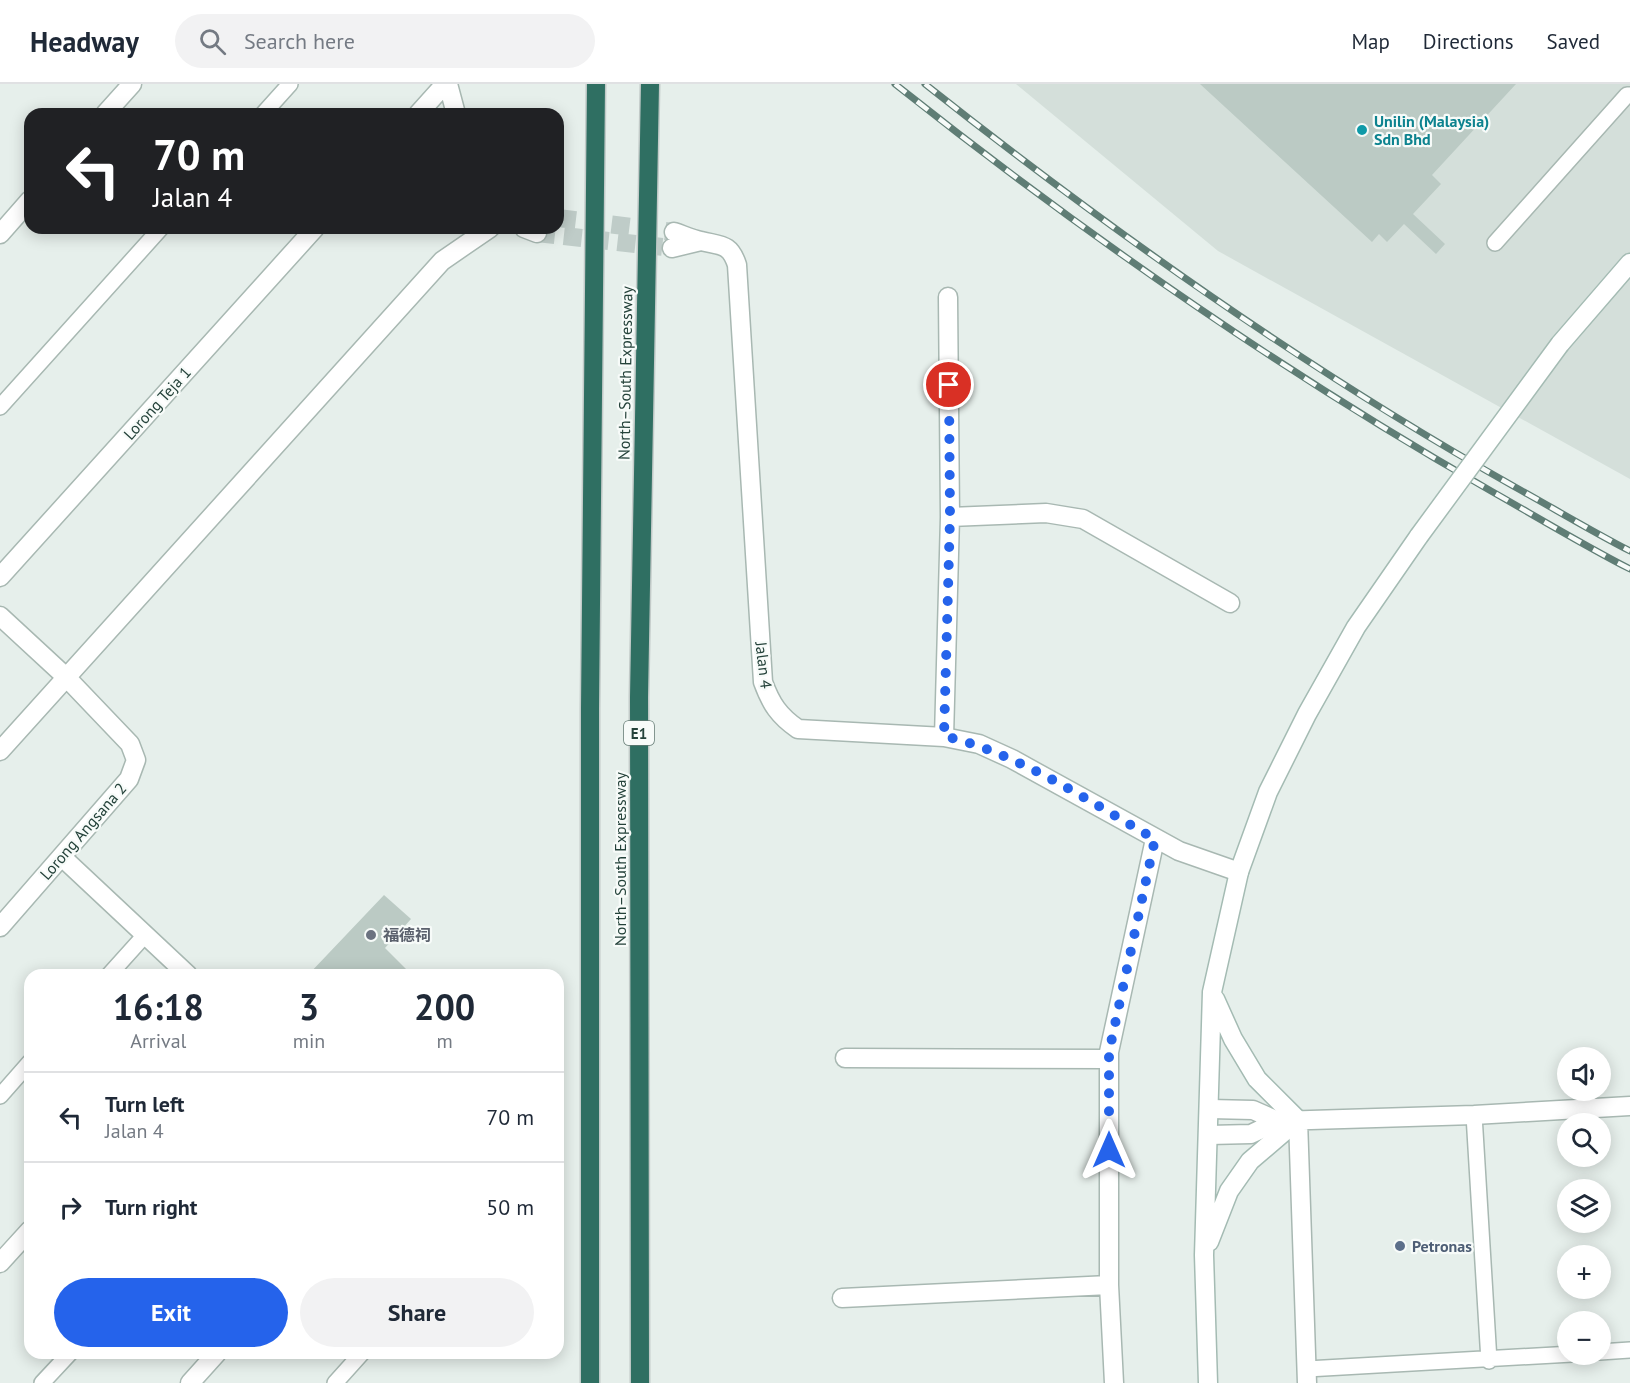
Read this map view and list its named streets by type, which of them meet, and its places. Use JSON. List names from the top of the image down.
{
  "streets": {
    "highway": ["North–South Expressway", "E1"],
    "street": ["Lorong Teja 1", "Jalan 4", "Lorong Angsana 2"]
  },
  "places": ["Unilin (Malaysia) Sdn Bhd", "福德祠", "Petronas"],
  "page": {
    "header": "Headway",
    "search": "Search here",
    "nav": ["Map", "Directions", "Saved"],
    "turn": ["70 m", "Jalan 4"],
    "eta": [
      "16:18",
      "Arrival",
      "3",
      "min",
      "200",
      "m"
    ],
    "map_buttons": ["+", "−"],
    "list": [
      {
        "name": "Turn left",
        "note": "Jalan 4",
        "value": "70 m"
      },
      {
        "name": "Turn right",
        "value": "50 m"
      }
    ],
    "buttons": ["Exit", "Share"]
  }
}
